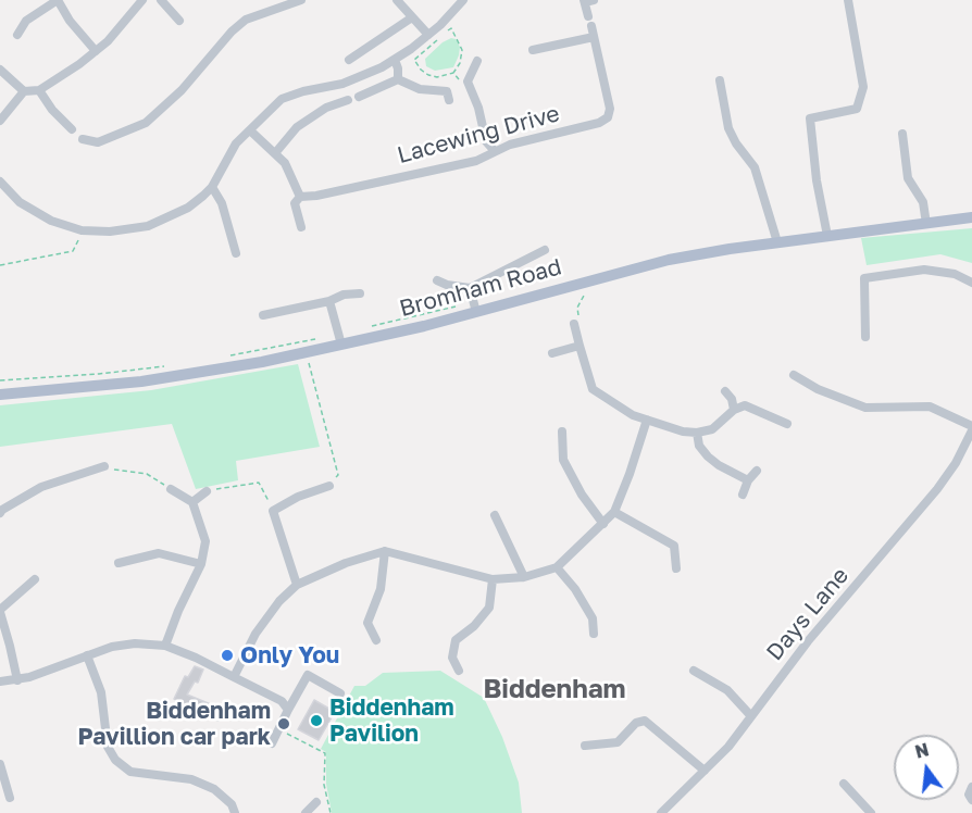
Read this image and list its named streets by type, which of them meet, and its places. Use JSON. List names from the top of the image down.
{
  "streets": {
    "main road": ["Bromham Road"],
    "street": ["Lacewing Drive", "Days Lane"]
  },
  "districts": ["Biddenham"],
  "places": ["Only You", "Biddenham Pavilion", "Biddenham Pavillion car park"],
  "north": "top"
}
